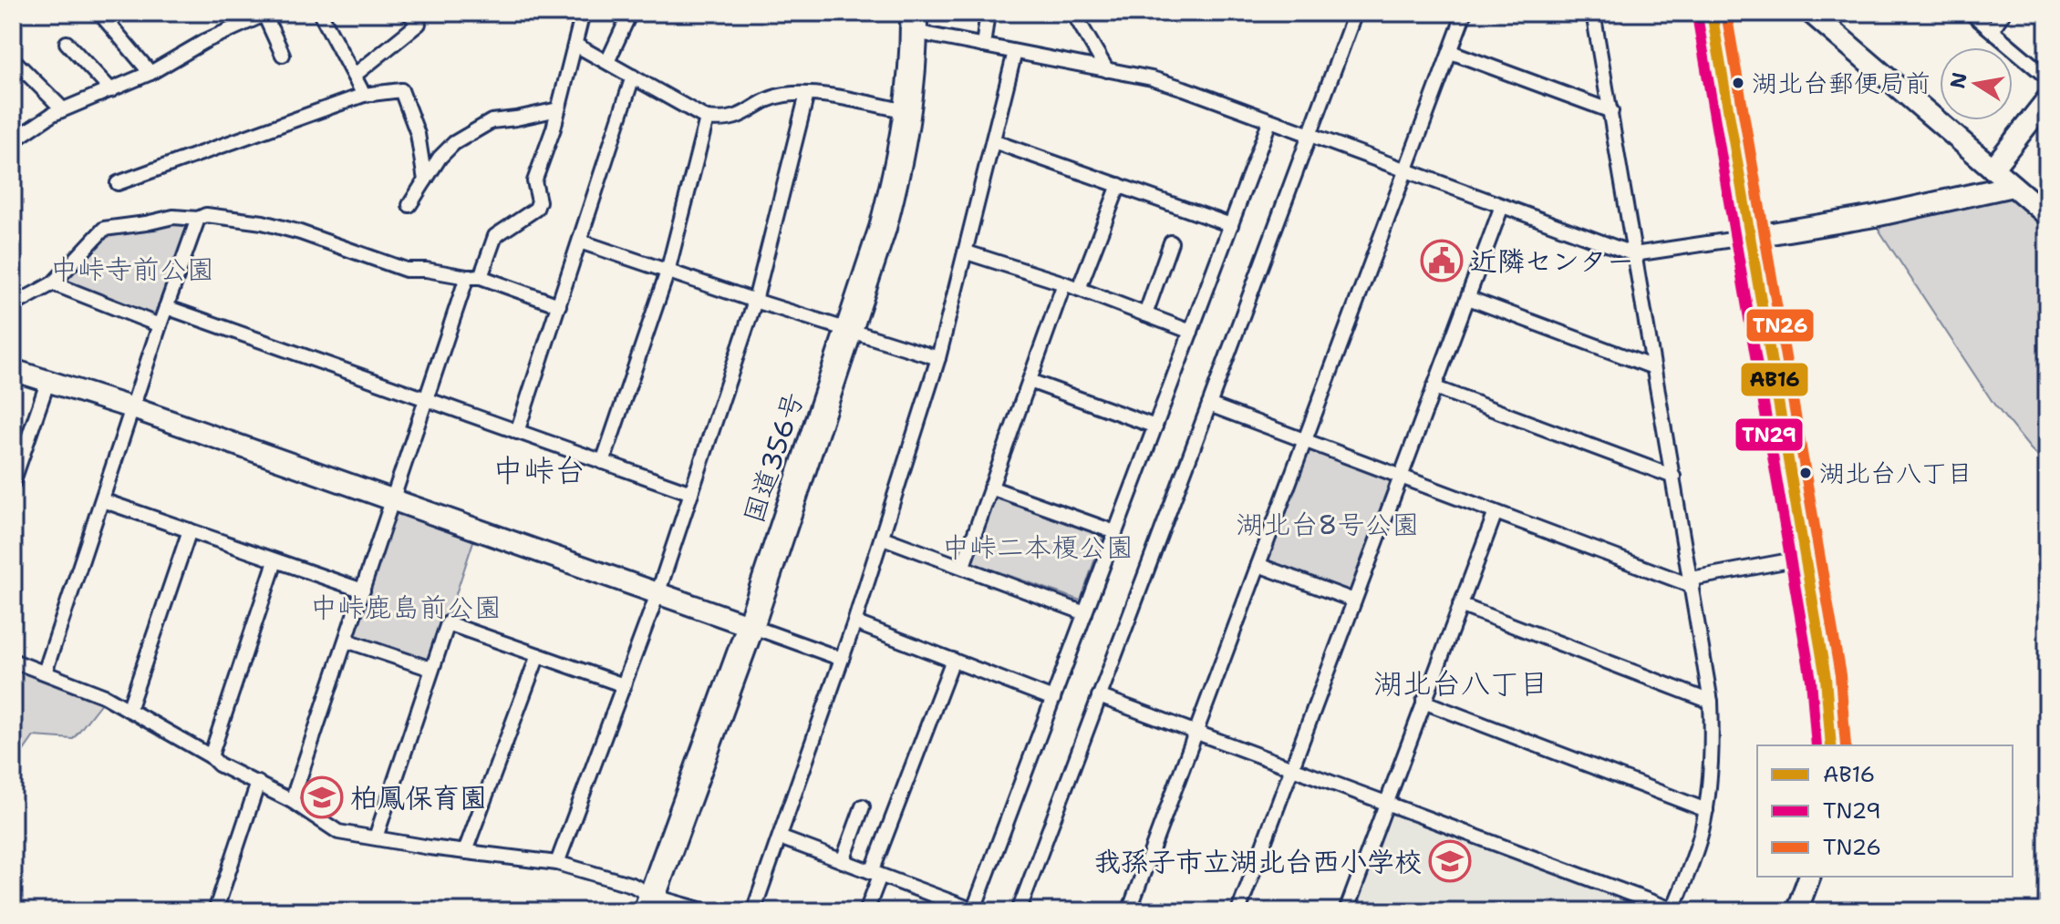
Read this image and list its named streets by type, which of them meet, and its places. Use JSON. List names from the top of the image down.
{
  "streets": {
    "highway": ["国道356号"]
  },
  "districts": ["中峠台", "湖北台八丁目"],
  "parks": [
    "中峠寺前公園",
    "湖北台8号公園",
    "中峠二本榎公園",
    "中峠鹿島前公園"
  ],
  "places": {
    "other": ["湖北台郵便局前", "湖北台八丁目"],
    "public building": ["近隣センター"],
    "school or university": ["柏鳳保育園", "我孫子市立湖北台西小学校"]
  },
  "lines": ["transit line AB16", "transit line TN26", "transit line TN29"],
  "legend": ["AB16", "TN29", "TN26"],
  "north": "left"
}
